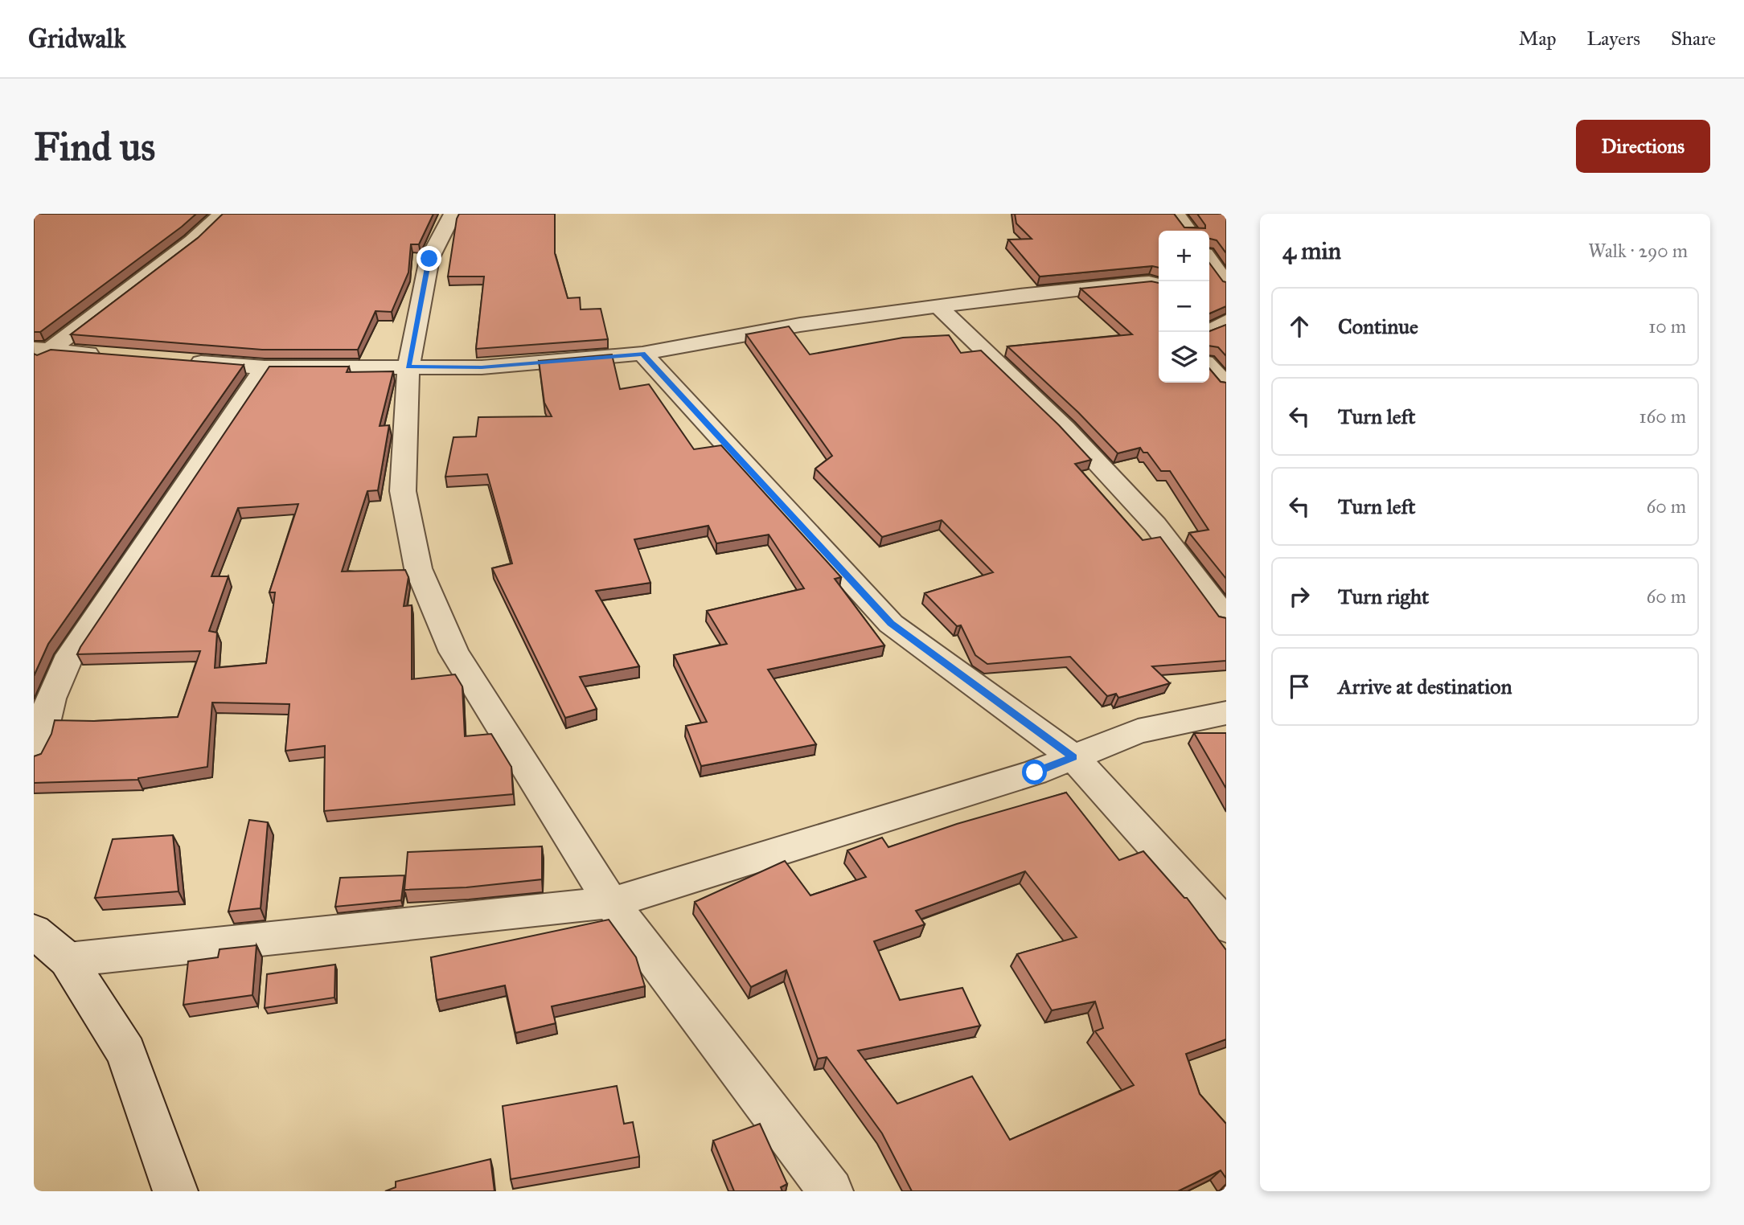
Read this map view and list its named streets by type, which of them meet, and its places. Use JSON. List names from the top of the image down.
{
  "page": {
    "header": "Gridwalk",
    "nav": ["Map", "Layers", "Share"],
    "buttons": "Directions",
    "title": "Find us",
    "heading": ["4 min", "Walk · 290 m"],
    "map_buttons": ["+", "−"],
    "list": [
      ["Continue", "10 m"],
      ["Turn left", "160 m"],
      ["Turn left", "60 m"],
      ["Turn right", "60 m"],
      "Arrive at destination"
    ]
  }
}
